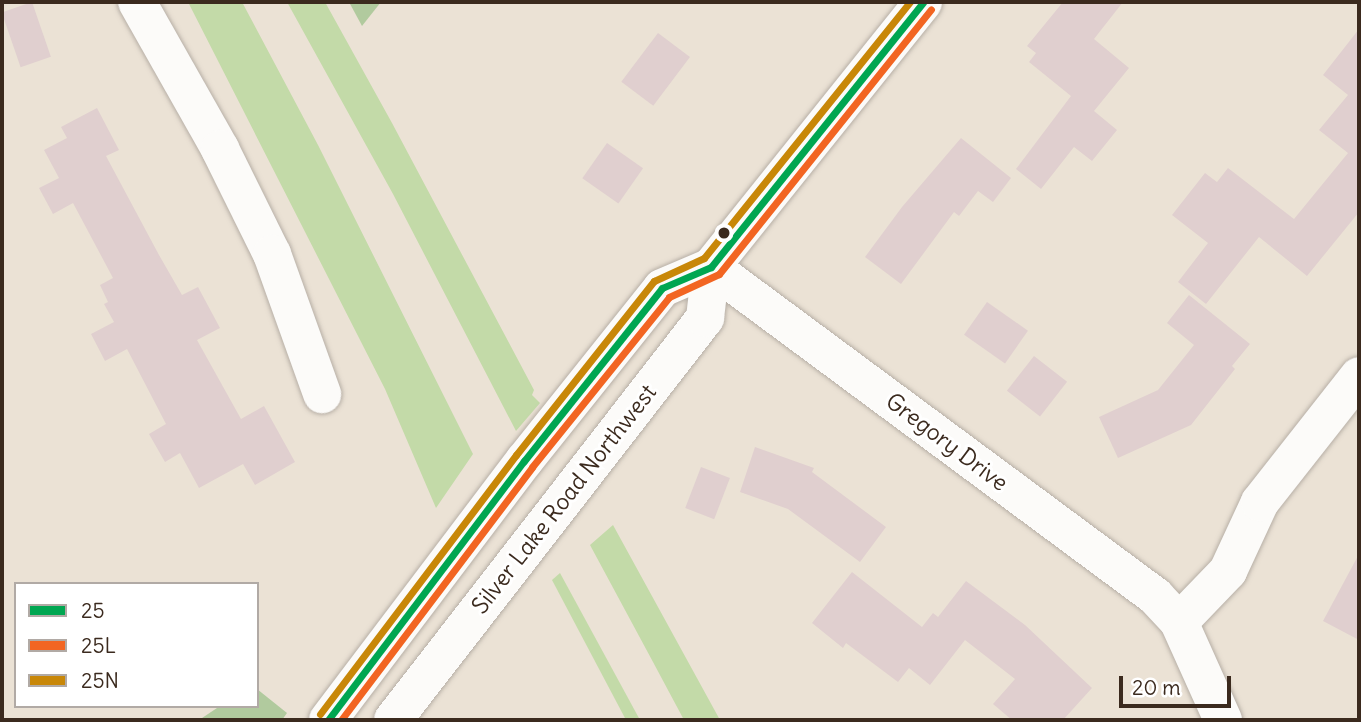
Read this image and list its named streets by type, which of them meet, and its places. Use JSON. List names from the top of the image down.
{
  "streets": {
    "main road": ["Gregory Drive", "Silver Lake Road Northwest"]
  },
  "crossings": [
    ["Gregory Drive", "Silver Lake Road Northwest"]
  ],
  "lines": ["transit line 25", "transit line 25N", "transit line 25L"],
  "legend": ["25", "25L", "25N"],
  "scale_bar": "20 m"
}
